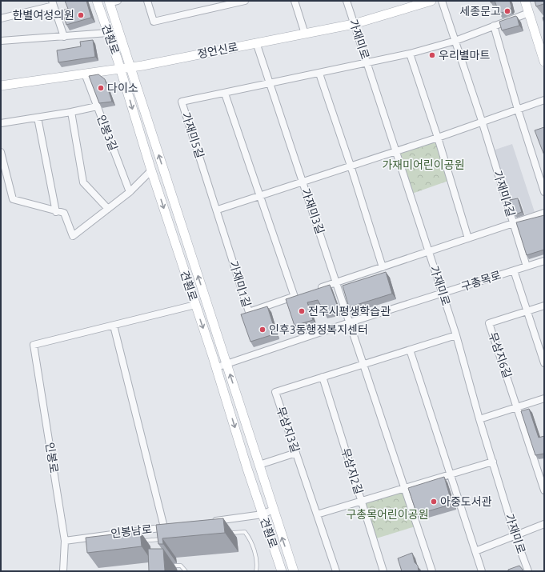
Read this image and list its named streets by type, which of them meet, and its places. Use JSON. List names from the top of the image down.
{
  "streets": {
    "street": [
      "견훤로",
      "가재미로",
      "정언신로",
      "인봉3길",
      "가재미5길",
      "가재미4길",
      "가재미3길",
      "구총목로",
      "가재미1길",
      "무삼지6길",
      "무삼지3길",
      "인봉로",
      "무삼지2길",
      "인봉남로"
    ]
  },
  "crossings": [
    ["견훤로", "정언신로"],
    ["견훤로", "구총목로"],
    ["가재미로", "정언신로"],
    ["가재미로", "가재미5길"],
    ["가재미로", "가재미3길"],
    ["가재미로", "구총목로"],
    ["가재미로", "무삼지3길"],
    ["가재미로", "무삼지2길"],
    ["정언신로", "인봉3길"],
    ["가재미5길", "가재미4길"],
    ["가재미5길", "가재미3길"],
    ["가재미5길", "가재미1길"],
    ["가재미4길", "구총목로"],
    ["가재미3길", "가재미1길"],
    ["무삼지3길", "무삼지2길"],
    ["인봉로", "인봉남로"]
  ],
  "parks": ["가재미어린이공원", "구총목어린이공원"],
  "places": [
    "세종문고",
    "한별여성의원",
    "우리별마트",
    "다이소",
    "전주시평생학습관",
    "인후3동행정복지센터",
    "아중도서관"
  ]
}
